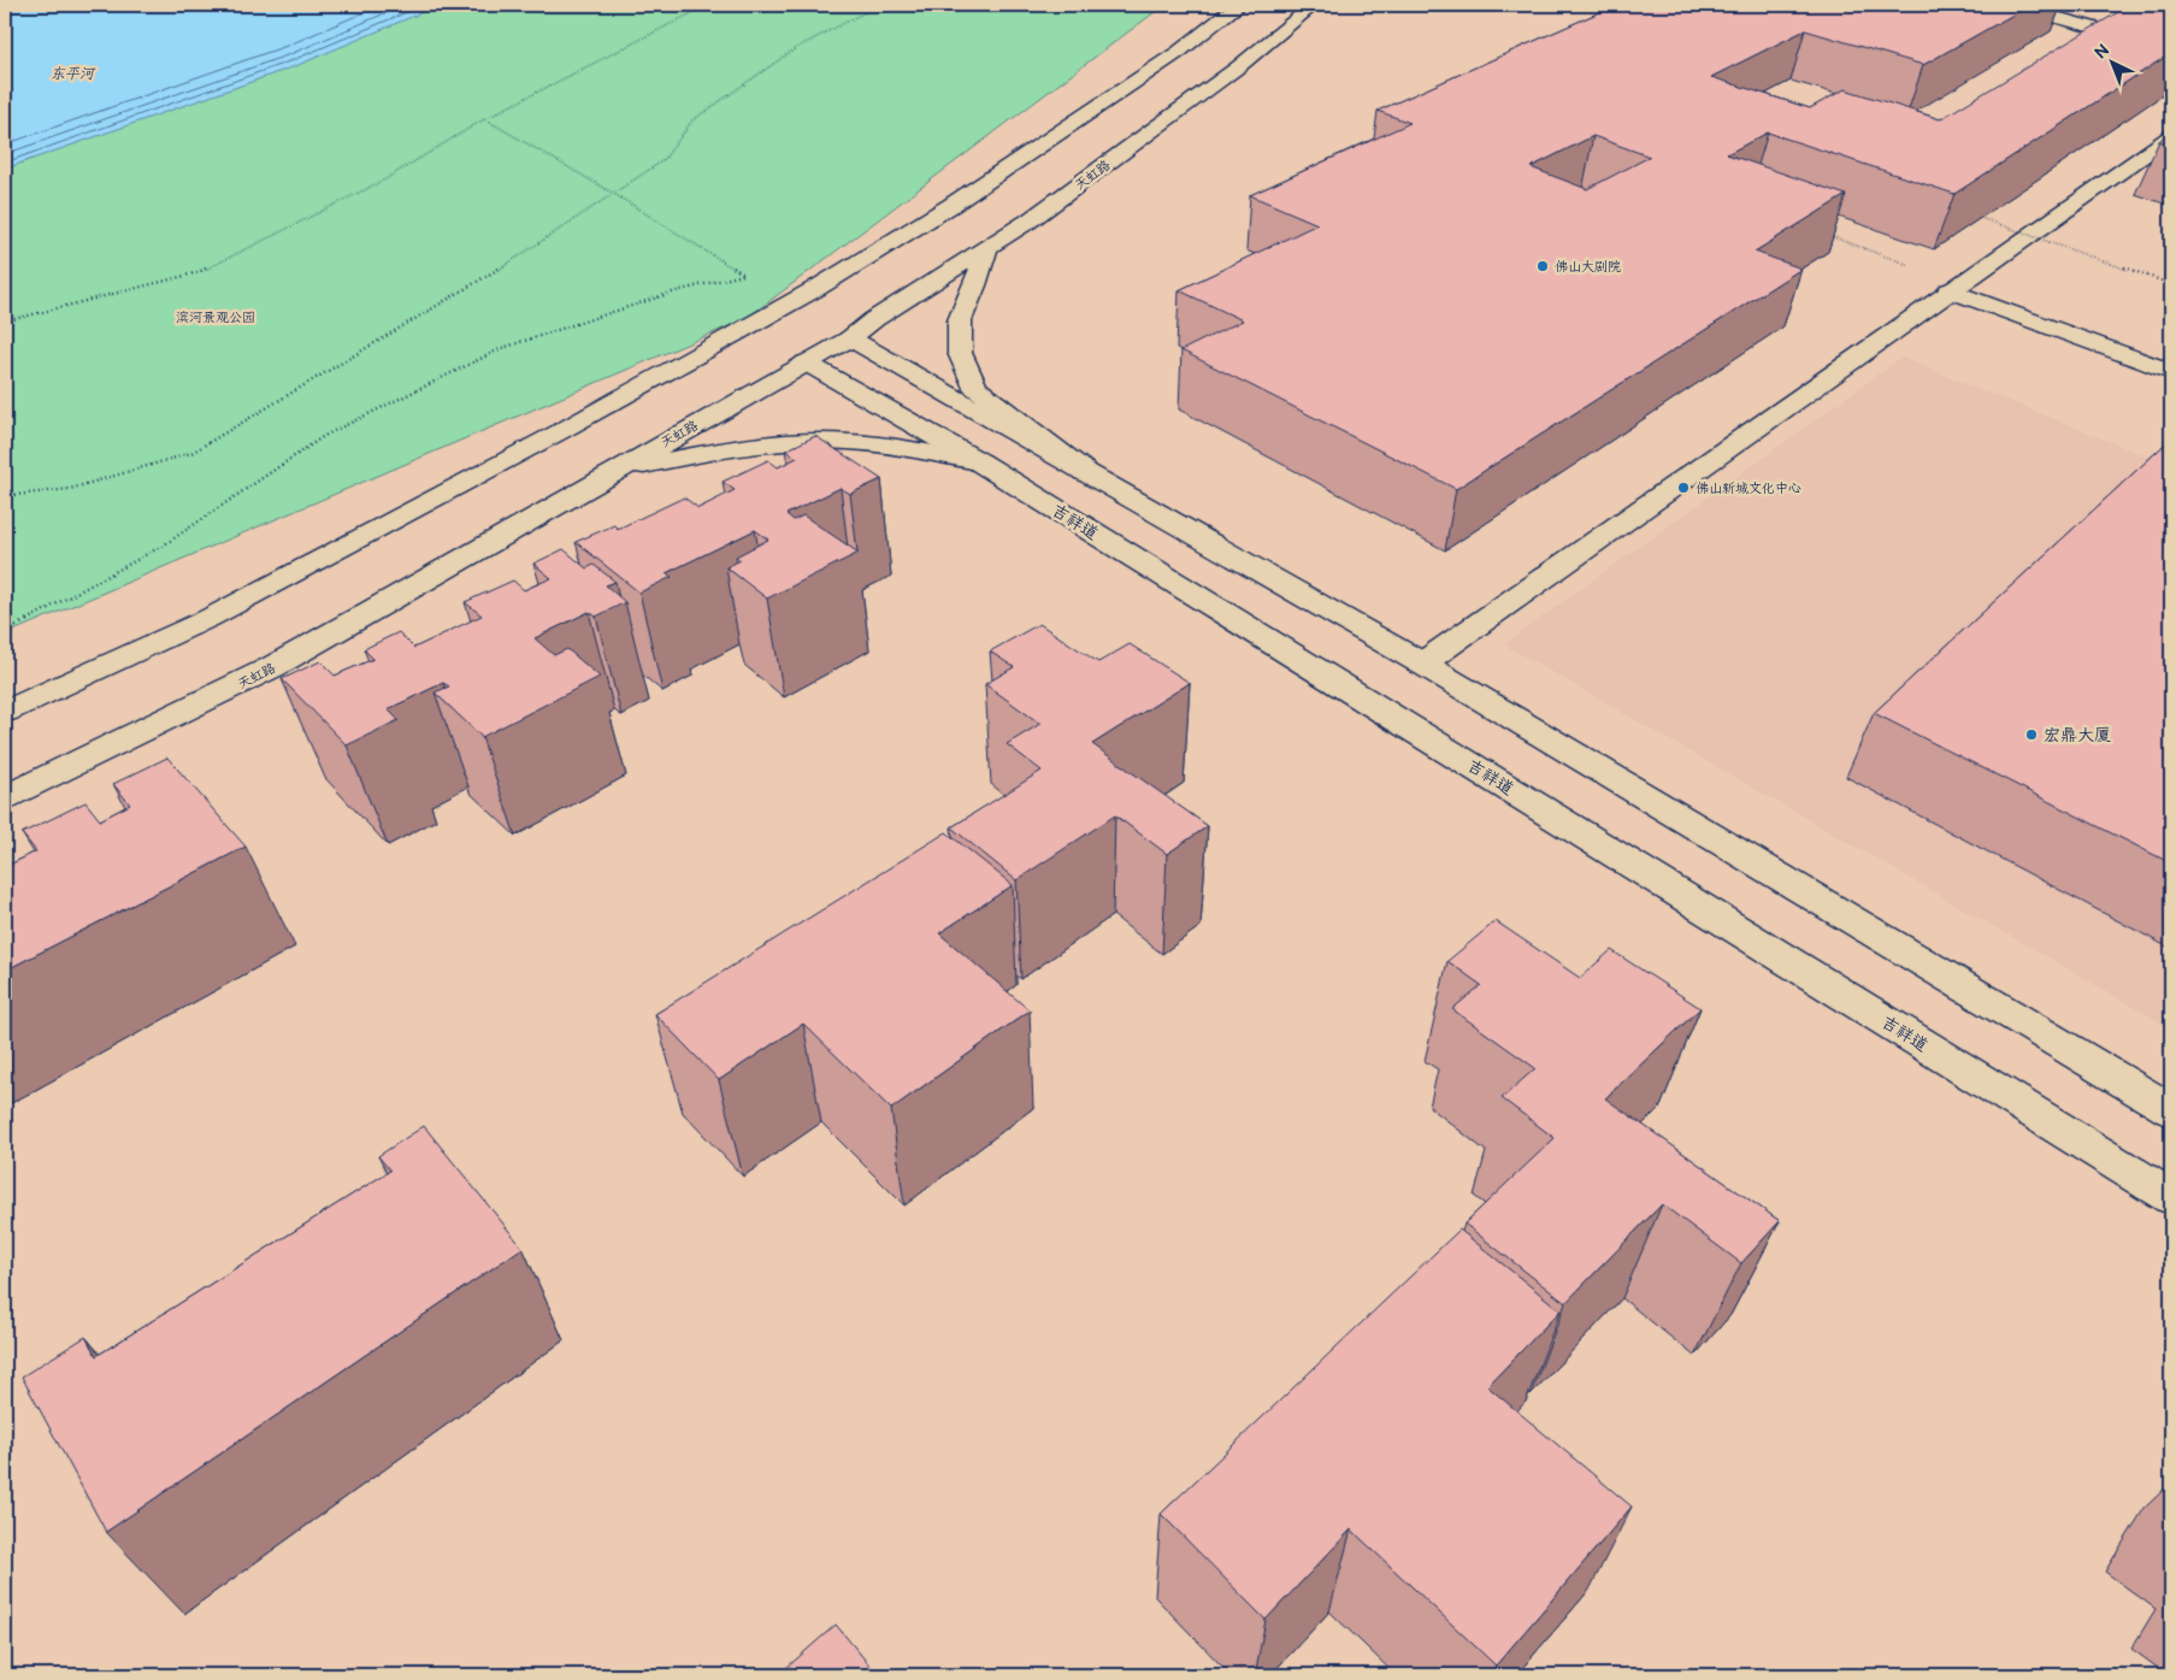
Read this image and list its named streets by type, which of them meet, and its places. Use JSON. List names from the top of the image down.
{
  "streets": {
    "main road": ["天虹路", "吉祥道"]
  },
  "crossings": [
    ["天虹路", "吉祥道"]
  ],
  "water": ["东平河"],
  "parks": ["滨河景观公园"],
  "places": ["佛山大剧院", "佛山新城文化中心", "宏鼎大厦"],
  "north": "top left"
}
